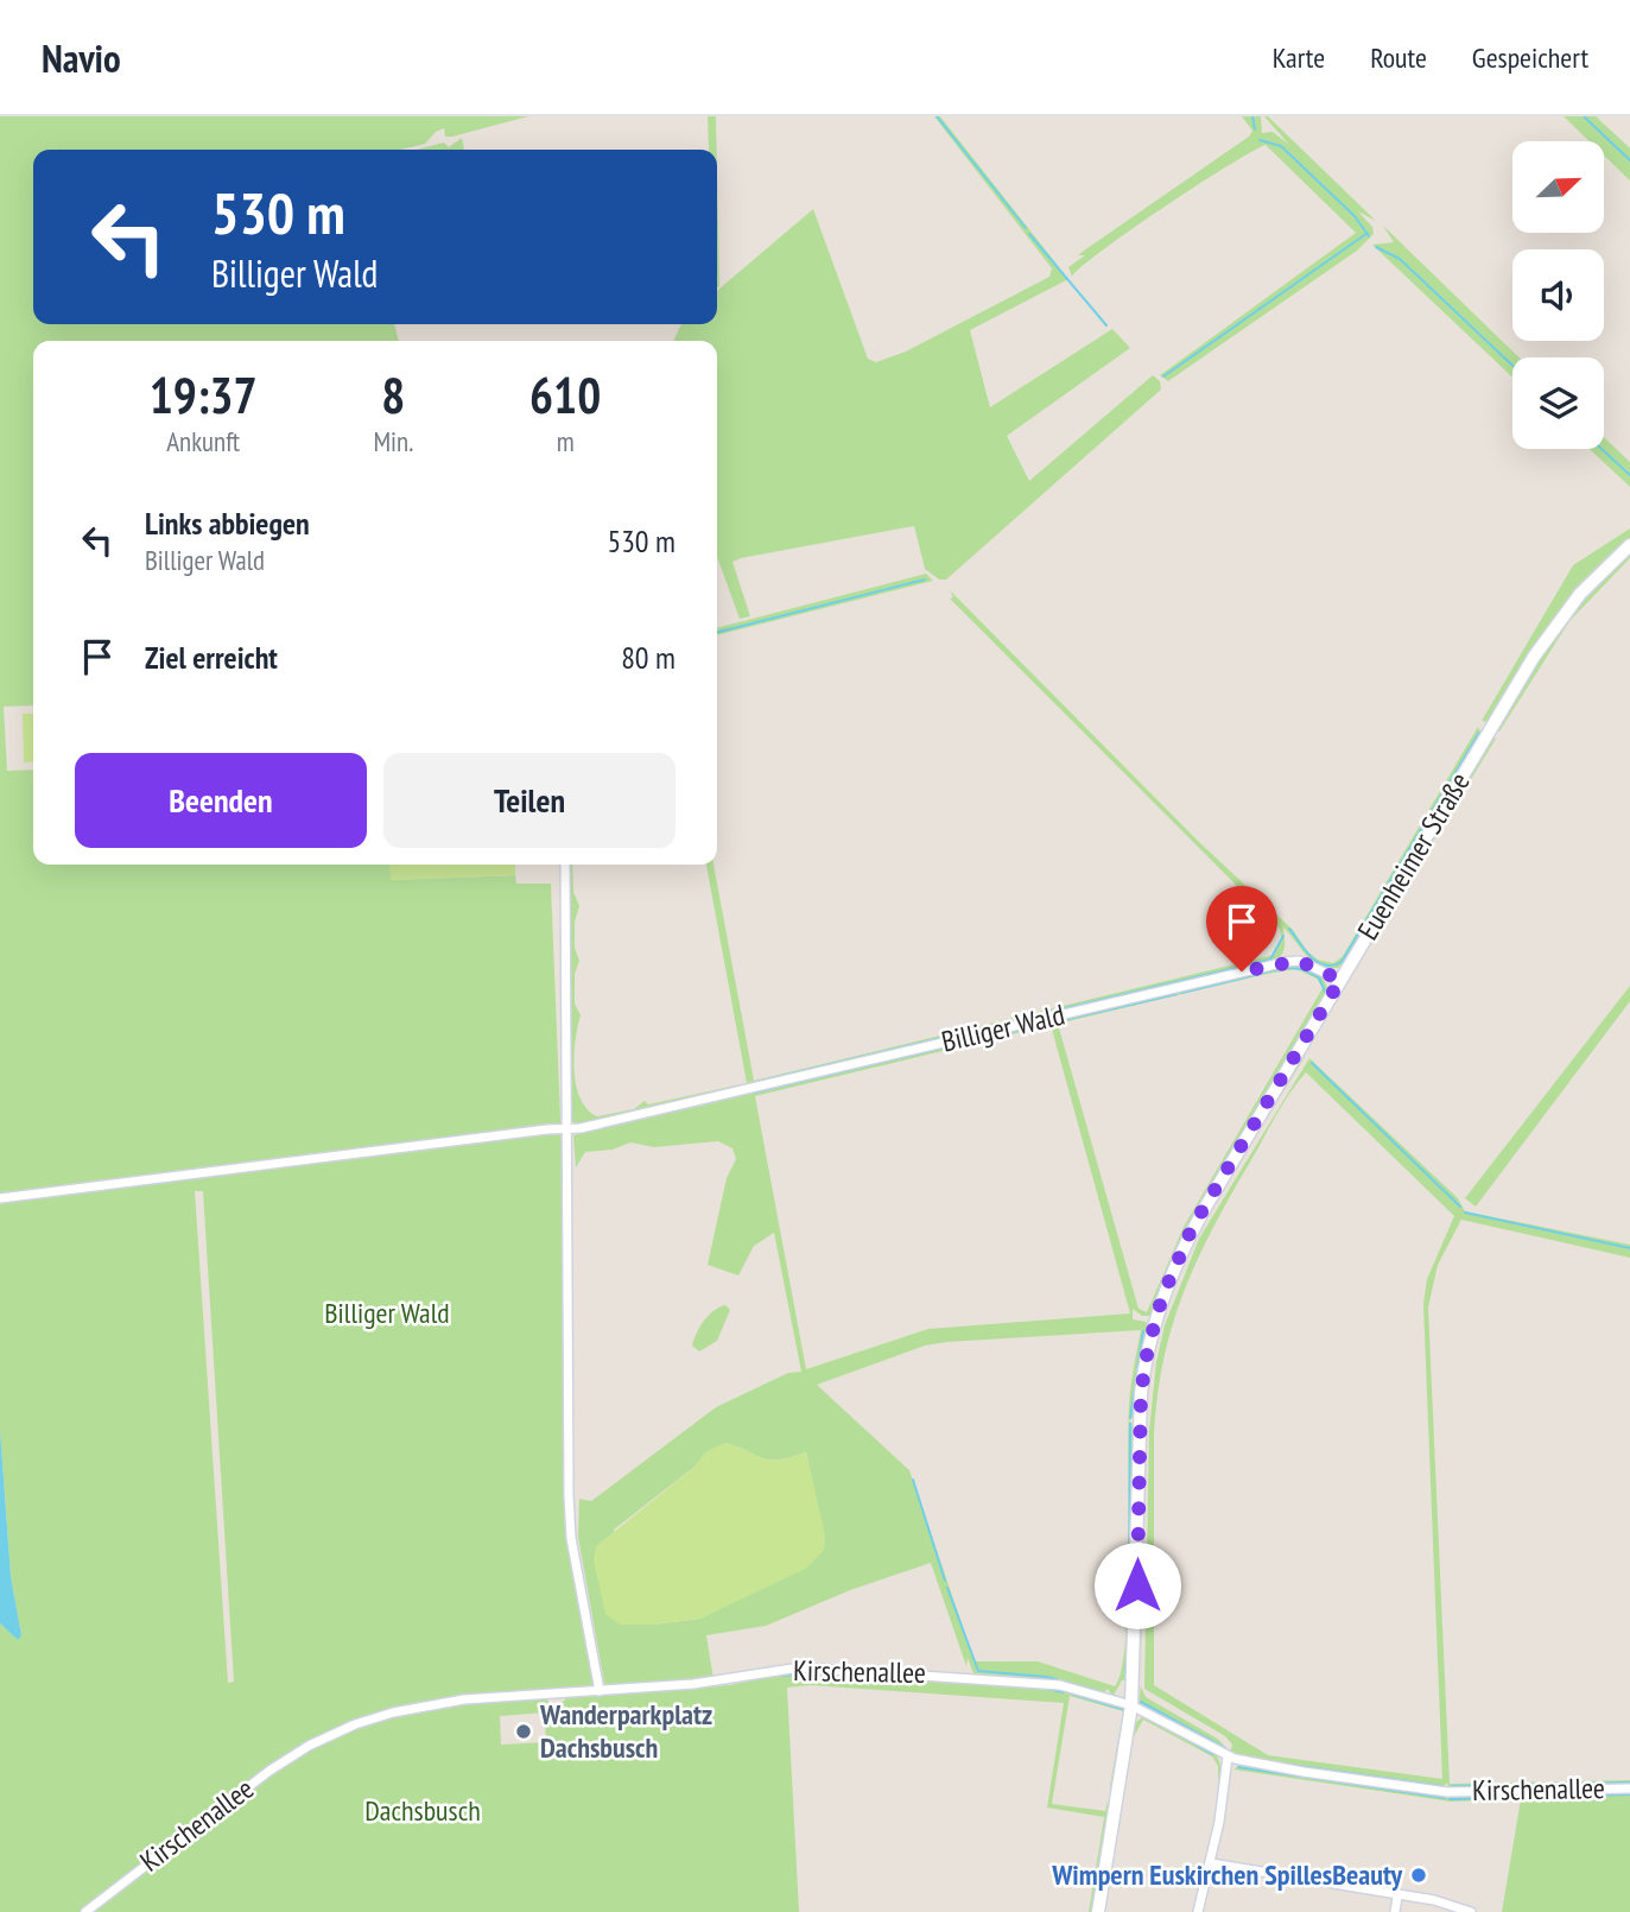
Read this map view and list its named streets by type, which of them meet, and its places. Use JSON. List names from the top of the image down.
{
  "streets": {
    "main road": ["Euenheimer Straße"],
    "street": ["Billiger Wald", "Kirschenallee"]
  },
  "crossings": [
    ["Euenheimer Straße", "Billiger Wald"],
    ["Euenheimer Straße", "Kirschenallee"]
  ],
  "parks": ["Billiger Wald", "Dachsbusch"],
  "places": ["Wanderparkplatz Dachsbusch", "Wimpern Euskirchen SpillesBeauty"],
  "north": "top right",
  "page": {
    "header": "Navio",
    "nav": ["Karte", "Route", "Gespeichert"],
    "turn": ["530 m", "Billiger Wald"],
    "eta": [
      "19:37",
      "Ankunft",
      "8",
      "Min.",
      "610",
      "m"
    ],
    "list": [
      {
        "name": "Links abbiegen",
        "note": "Billiger Wald",
        "value": "530 m"
      },
      {
        "name": "Ziel erreicht",
        "value": "80 m"
      }
    ],
    "buttons": ["Beenden", "Teilen"]
  }
}
